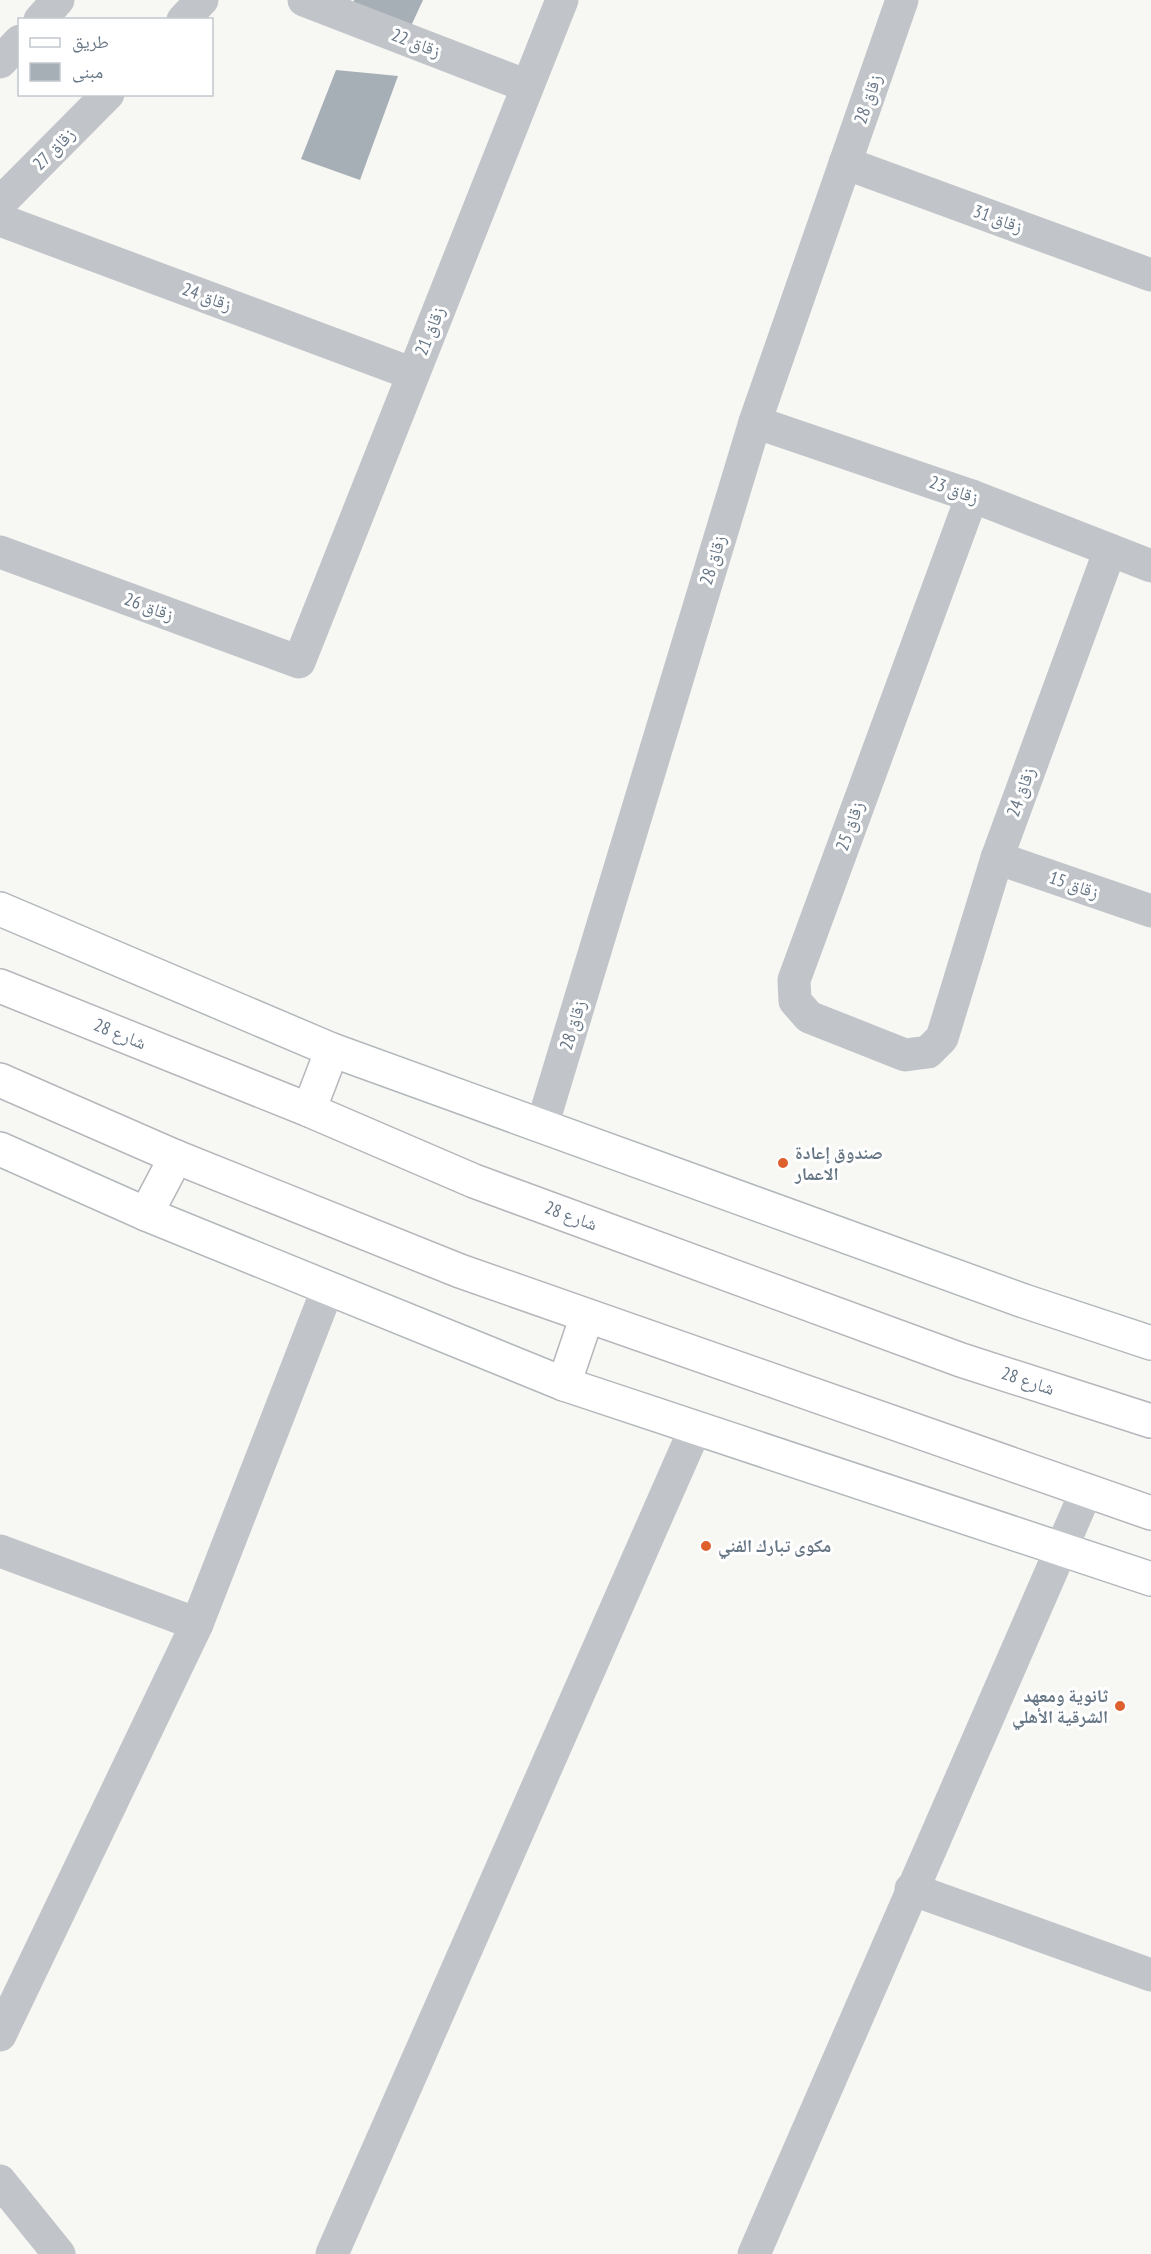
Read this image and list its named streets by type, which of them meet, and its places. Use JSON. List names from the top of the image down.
{
  "streets": {
    "main road": ["شارع 28"],
    "street": [
      "زقاق 22",
      "زقاق 28",
      "زقاق 27",
      "زقاق 31",
      "زقاق 24",
      "زقاق 21",
      "زقاق 23",
      "زقاق 26",
      "زقاق 25",
      "زقاق 15"
    ]
  },
  "crossings": [
    ["زقاق 22", "زقاق 21"],
    ["زقاق 28", "زقاق 31"],
    ["زقاق 28", "زقاق 23"],
    ["زقاق 24", "زقاق 21"],
    ["زقاق 24", "زقاق 23"],
    ["زقاق 24", "زقاق 25"],
    ["زقاق 24", "زقاق 15"],
    ["زقاق 21", "زقاق 26"],
    ["زقاق 23", "زقاق 25"]
  ],
  "places": ["صندوق إعادة الاعمار", "مكوى تبارك الفني", "ثانوية ومعهد الشرقية الأهلي"],
  "legend": ["طريق", "مبنى"]
}
